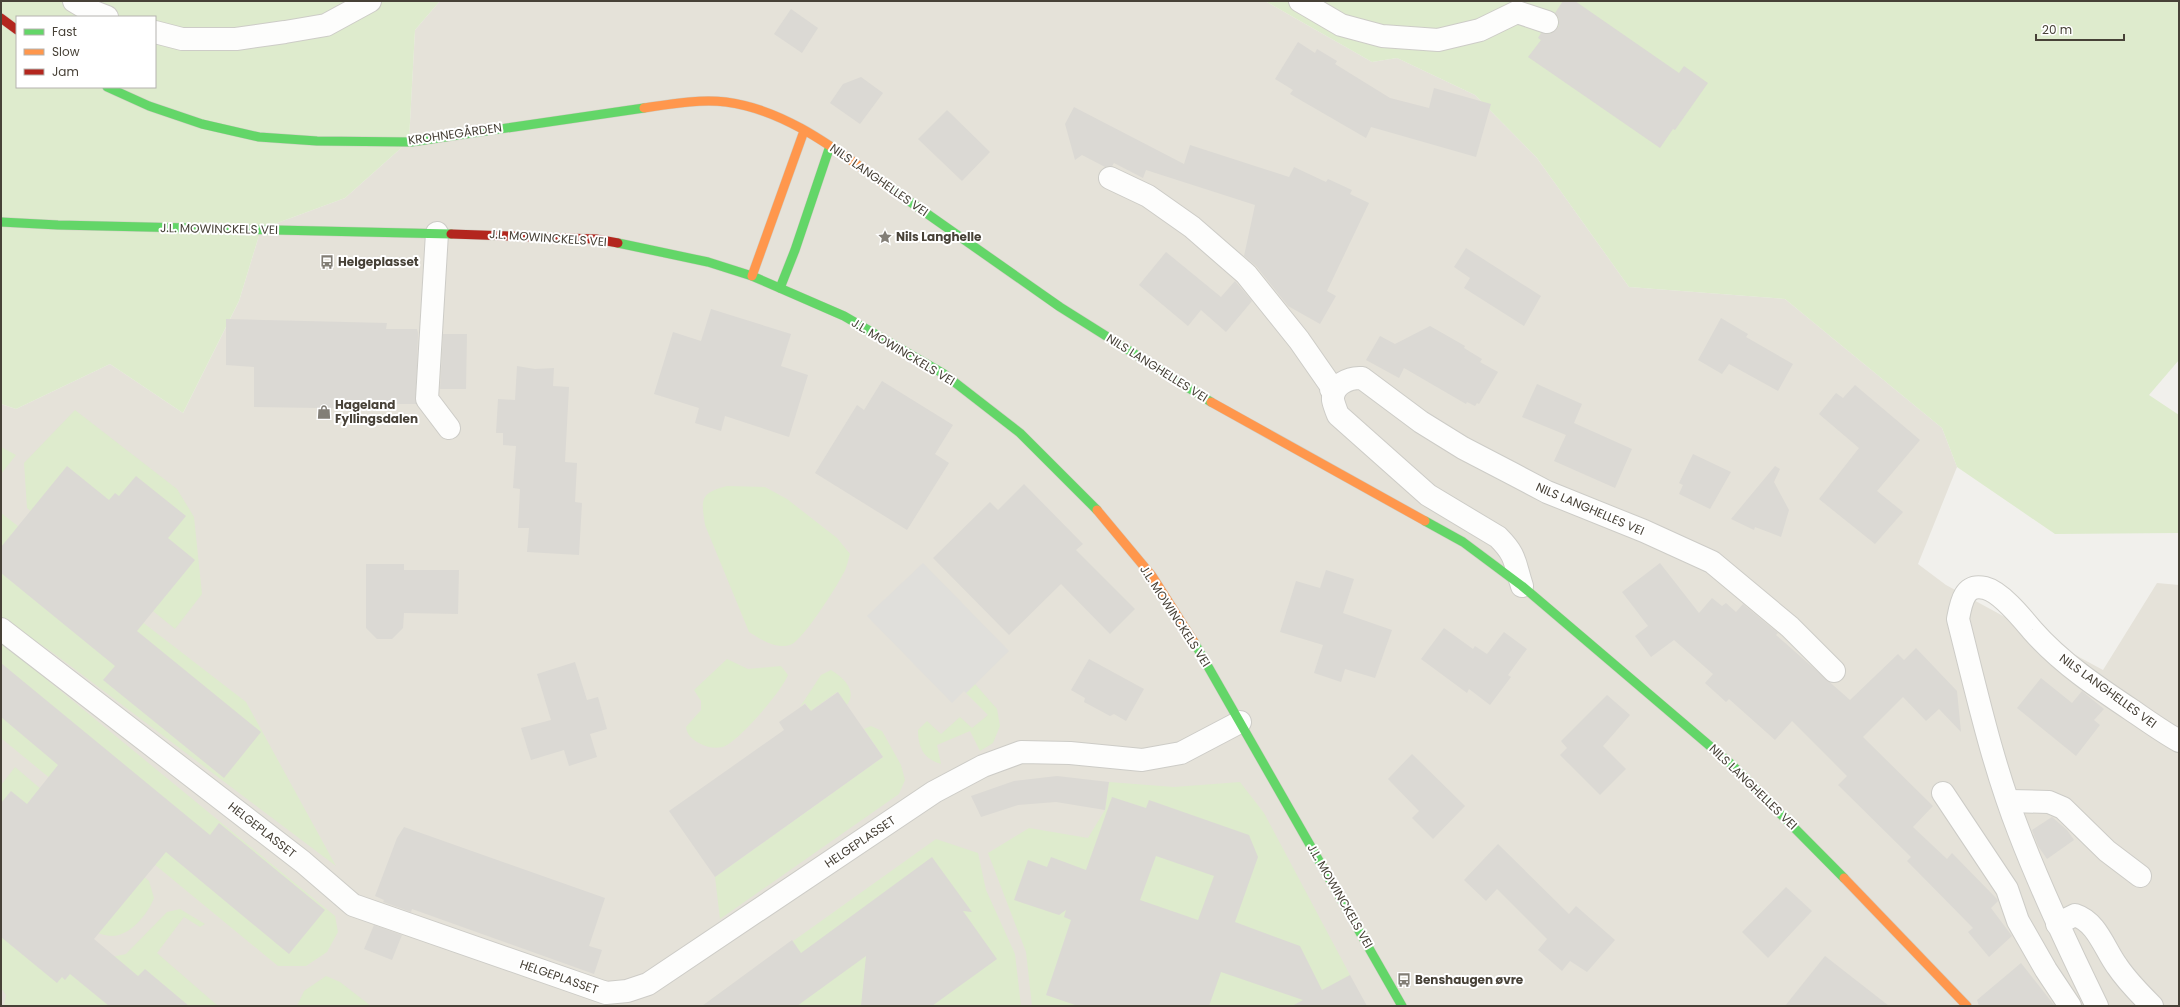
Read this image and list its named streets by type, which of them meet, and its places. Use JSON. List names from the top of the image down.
{
  "streets": {
    "main road": ["KROHNEGÅRDEN", "NILS LANGHELLES VEI", "J.L. MOWINCKELS VEI"],
    "street": ["HELGEPLASSET"]
  },
  "crossings": [
    ["KROHNEGÅRDEN", "NILS LANGHELLES VEI"],
    ["J.L. MOWINCKELS VEI", "HELGEPLASSET"]
  ],
  "places": {
    "place": ["Nils Langhelle"],
    "bus stop": ["Helgeplasset", "Benshaugen øvre"],
    "shop": ["Hageland Fyllingsdalen"]
  },
  "legend": ["Fast", "Slow", "Jam"],
  "scale_bar": "20 m"
}
